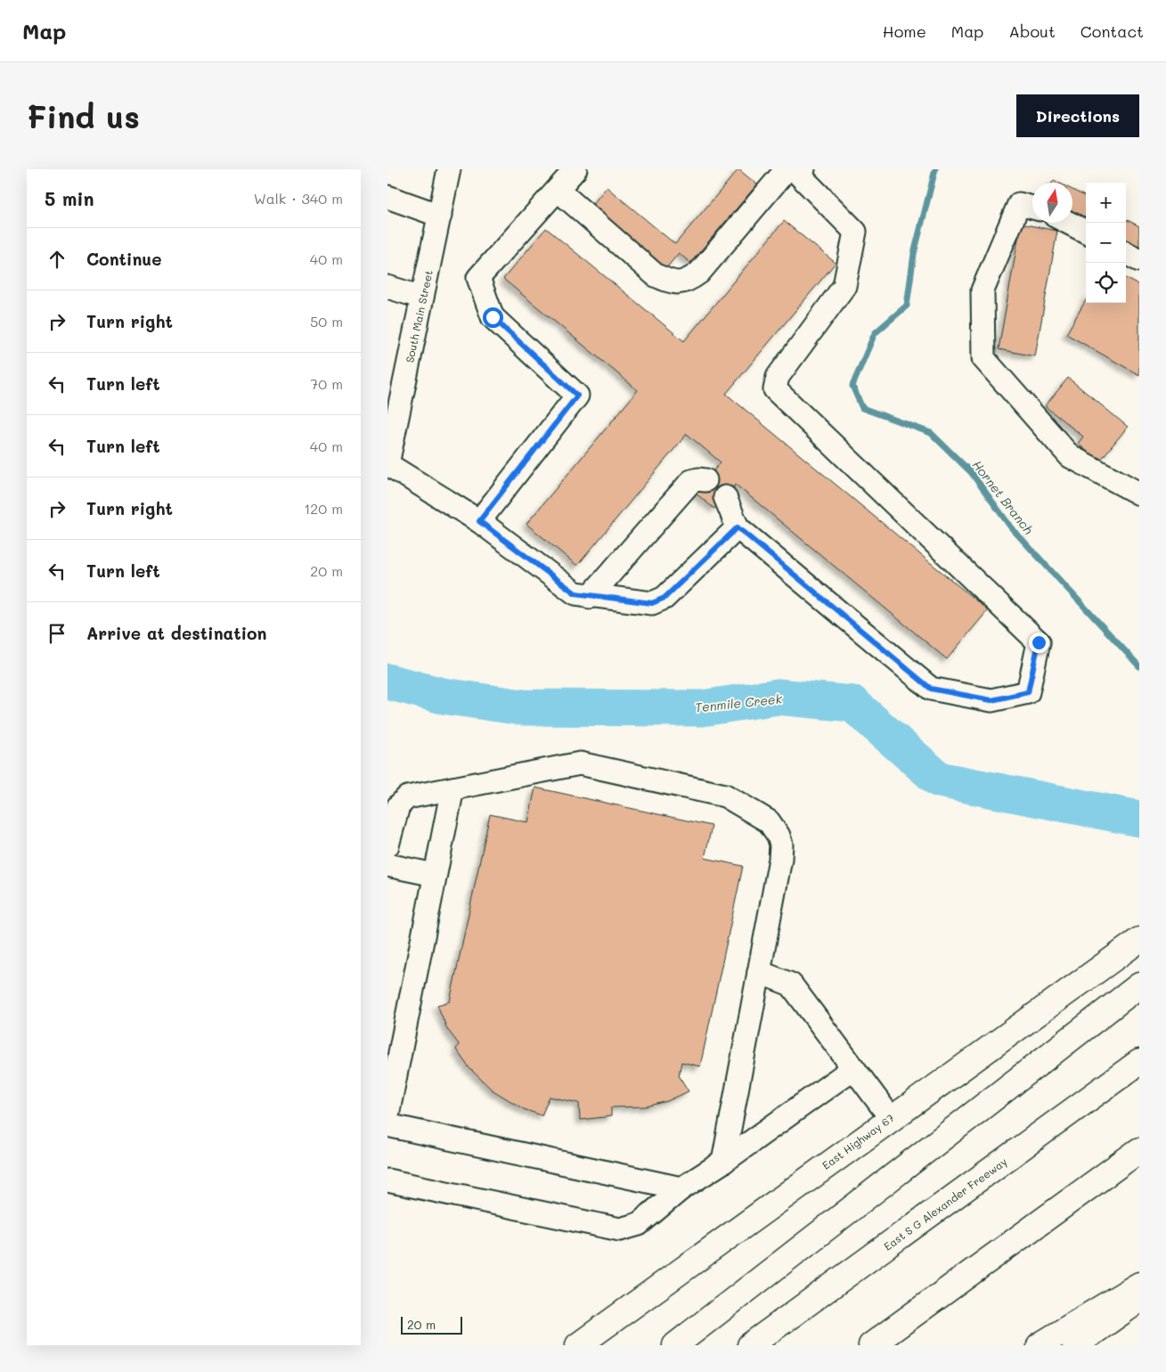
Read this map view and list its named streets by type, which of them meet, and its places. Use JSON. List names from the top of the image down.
{
  "streets": {
    "main road": ["East Highway 67", "East S G Alexander Freeway"],
    "street": ["South Main Street"]
  },
  "water": ["Hornet Branch", "Tenmile Creek"],
  "scale_bar": "20 m",
  "north": "top",
  "page": {
    "header": "Map",
    "nav": [
      "Home",
      "Map",
      "About",
      "Contact"
    ],
    "buttons": "Directions",
    "title": "Find us",
    "heading": ["5 min", "Walk · 340 m"],
    "map_buttons": ["+", "−"],
    "list": [
      ["Continue", "40 m"],
      ["Turn right", "50 m"],
      ["Turn left", "70 m"],
      ["Turn left", "40 m"],
      ["Turn right", "120 m"],
      ["Turn left", "20 m"],
      "Arrive at destination"
    ],
    "scale": "20 m"
  }
}
